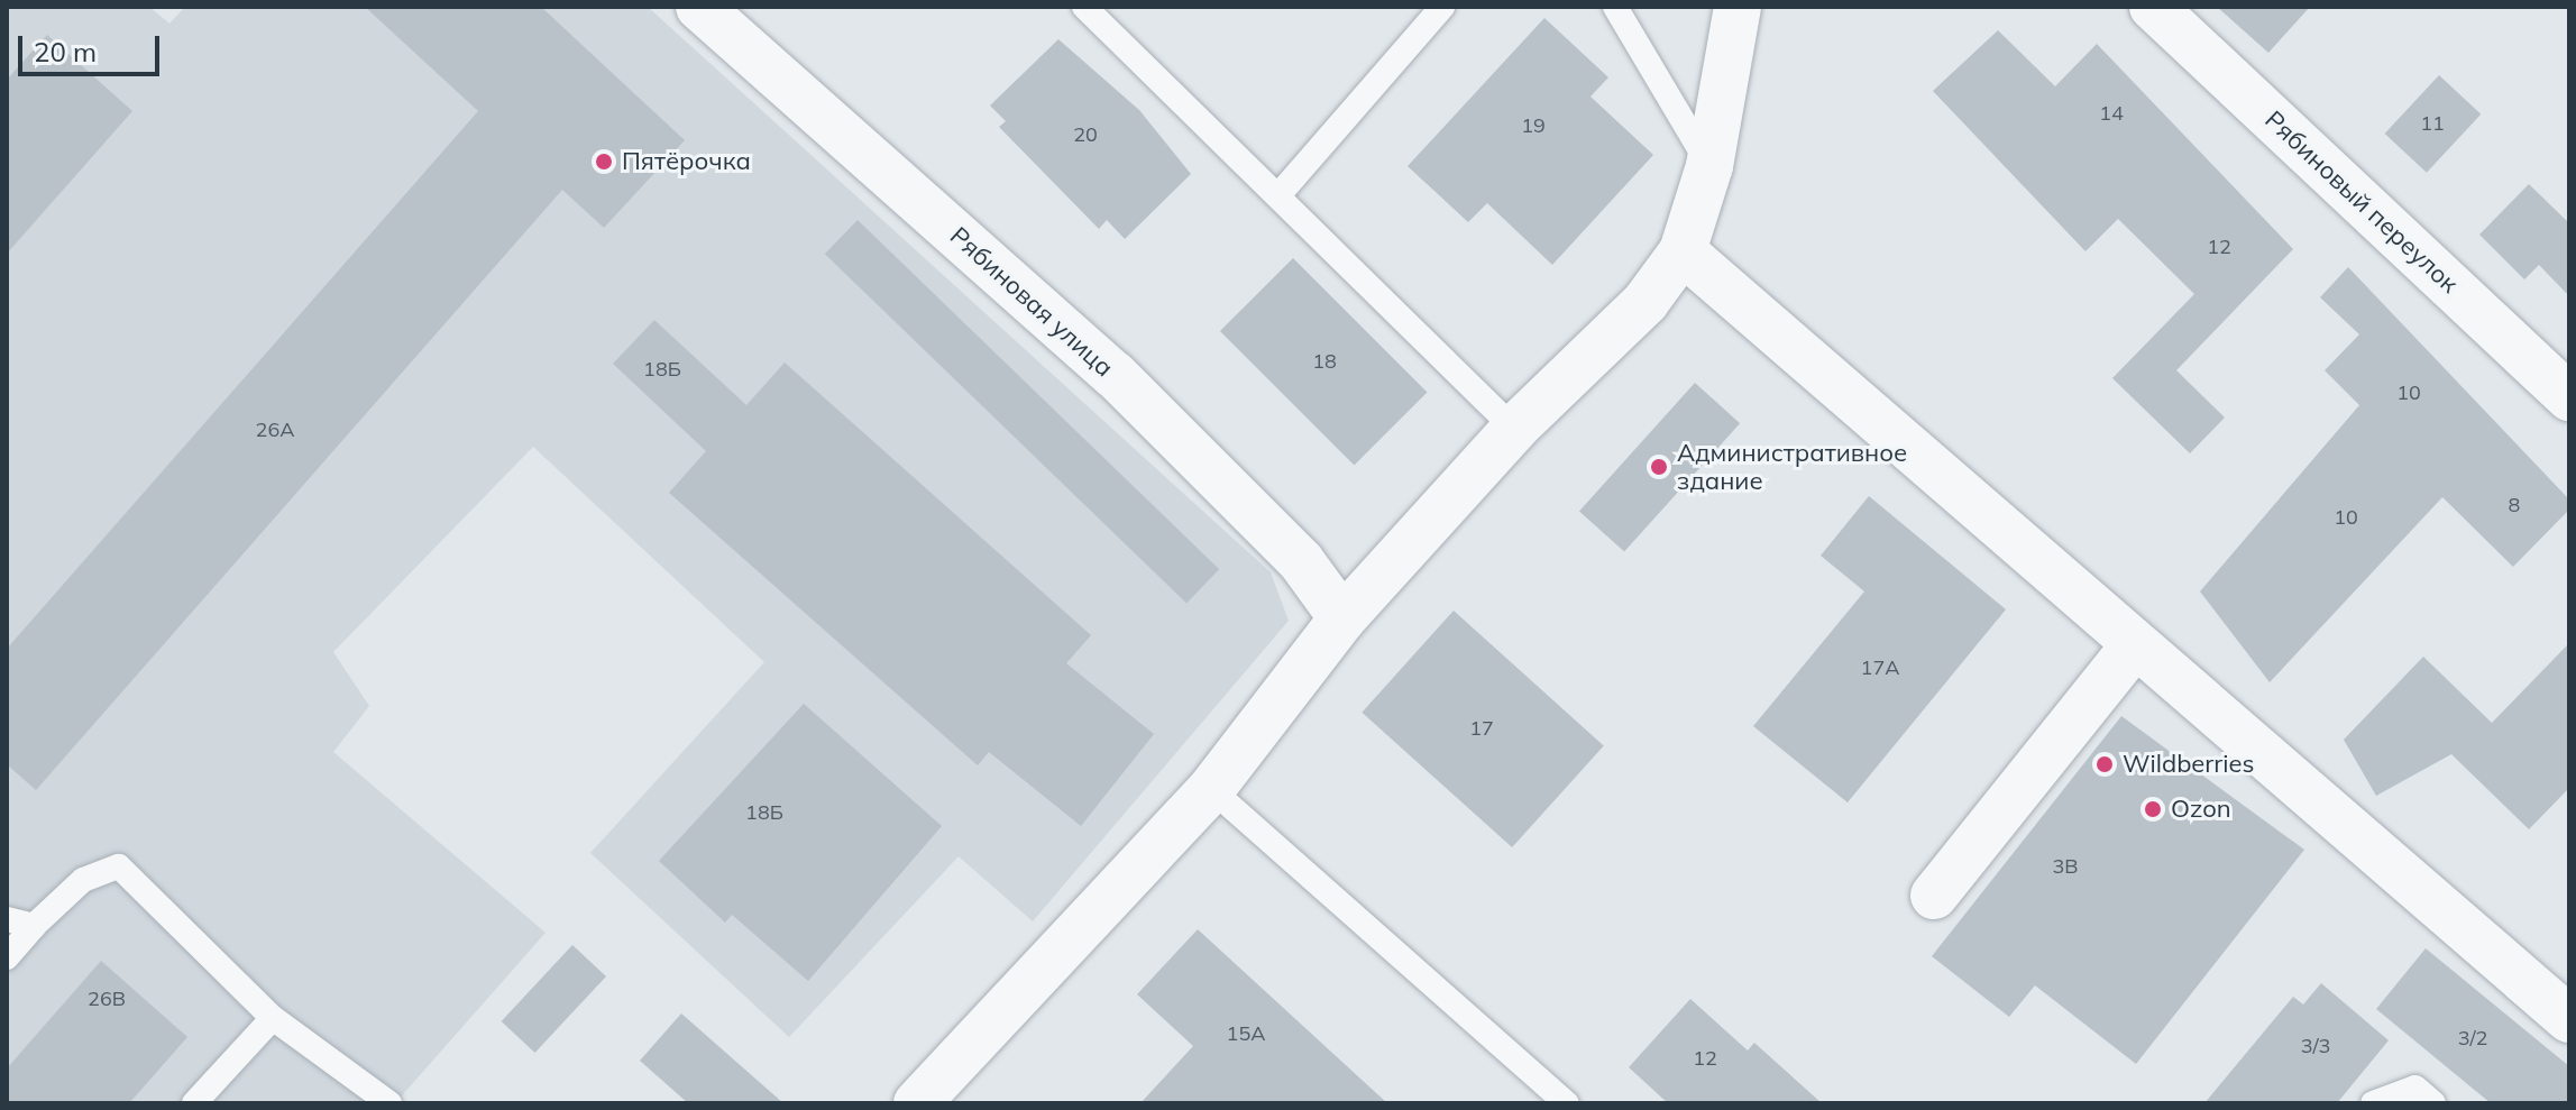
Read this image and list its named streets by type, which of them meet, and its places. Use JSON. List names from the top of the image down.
{
  "streets": {
    "street": ["Рябиновый переулок", "Рябиновая улица"]
  },
  "places": [
    "Пятёрочка",
    "Административное здание",
    "Wildberries",
    "Ozon"
  ],
  "house_numbers": [
    "14",
    "11",
    "19",
    "20",
    "12",
    "18",
    "18Б",
    "10",
    "26А",
    "8",
    "10",
    "17А",
    "17",
    "18Б",
    "3В",
    "26В",
    "15А",
    "3/2",
    "3/3",
    "12"
  ],
  "scale_bar": "20 m"
}
